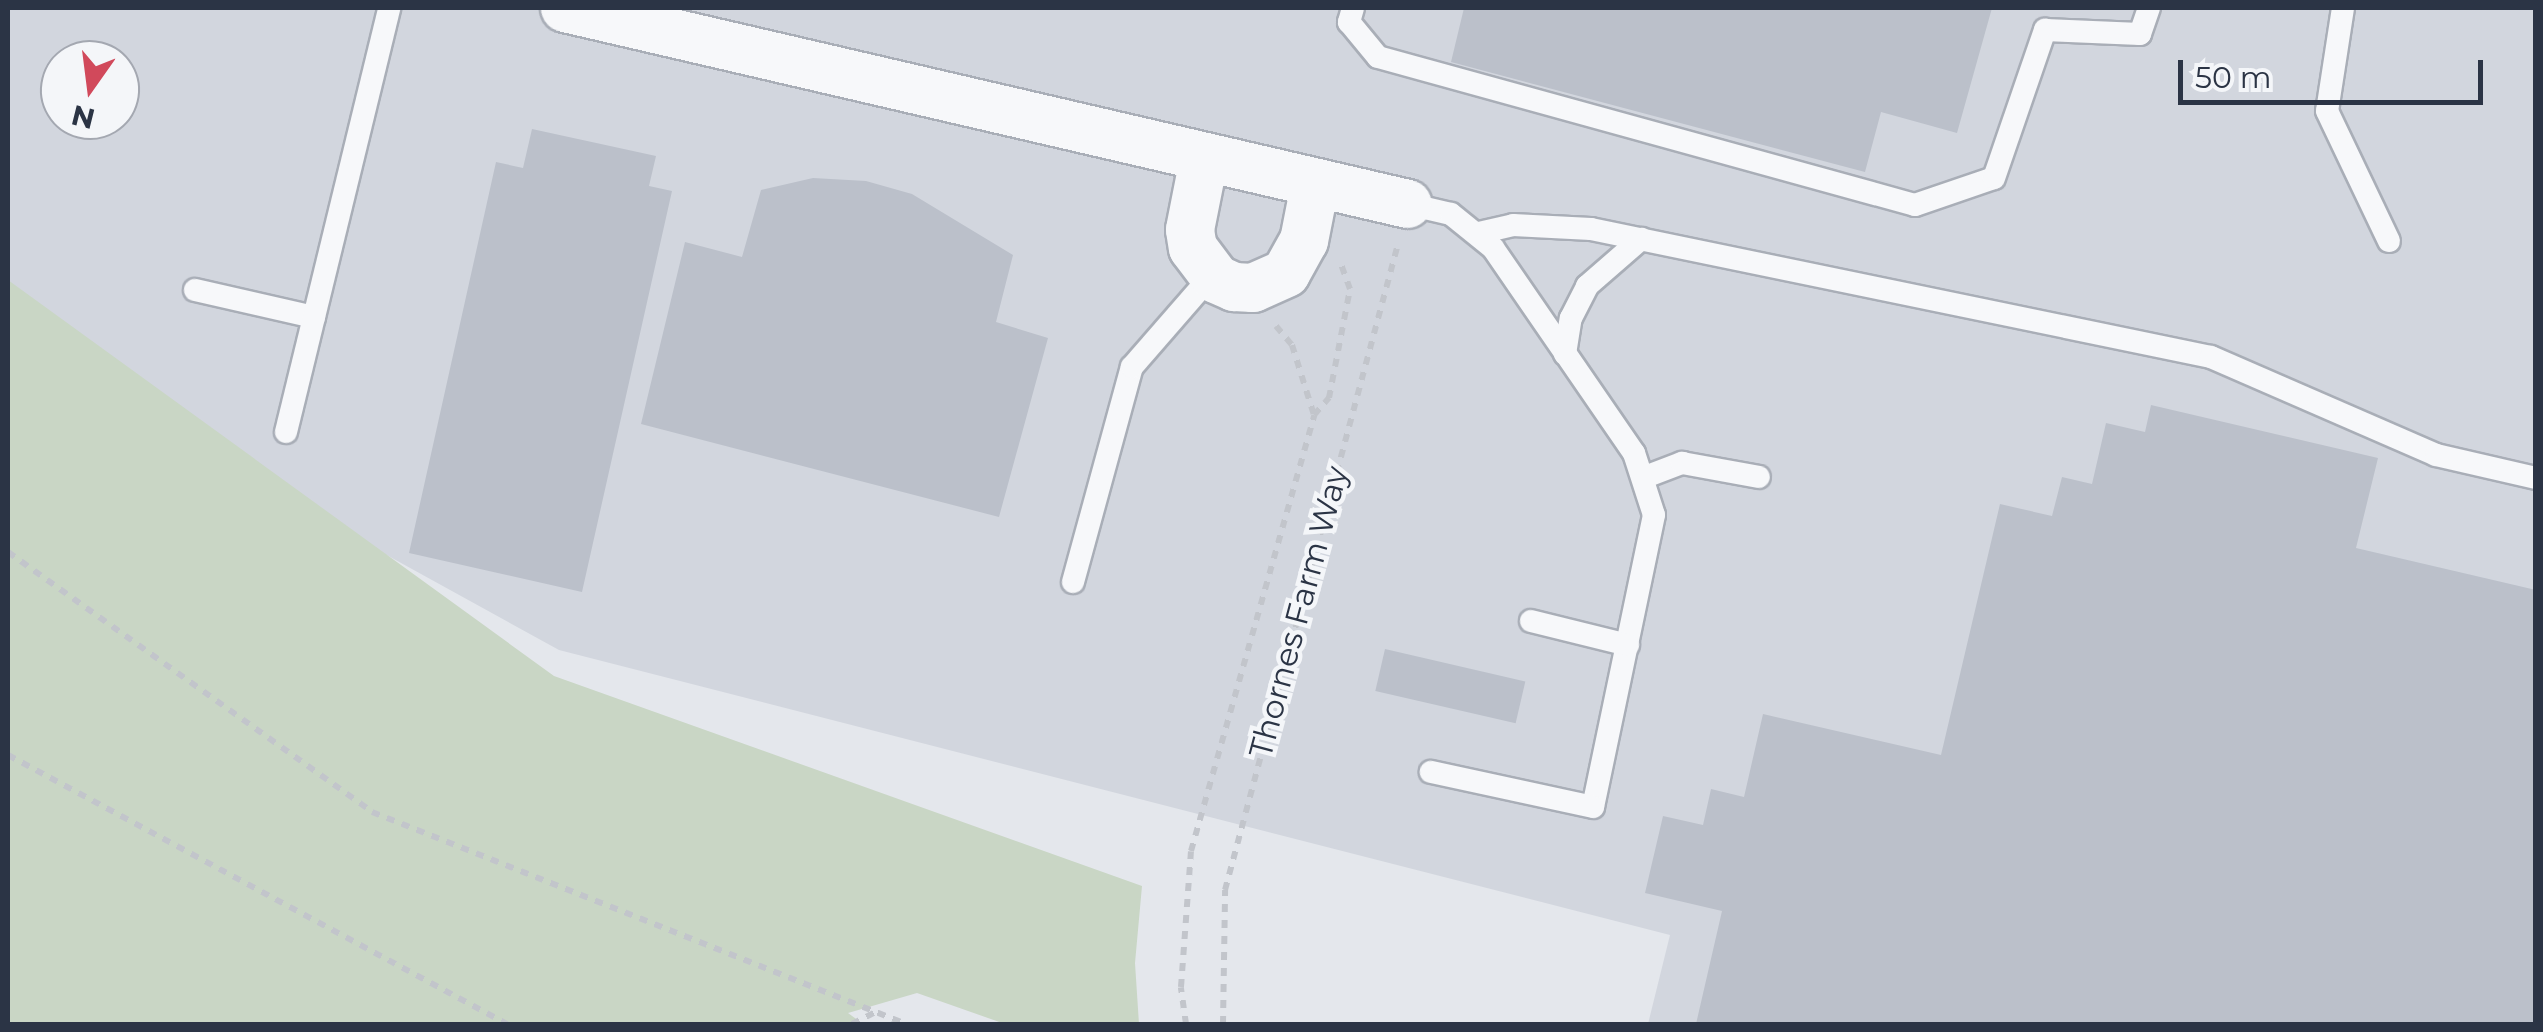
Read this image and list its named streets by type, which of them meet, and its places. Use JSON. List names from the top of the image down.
{
  "streets": {
    "path": ["Thornes Farm Way"]
  },
  "scale_bar": "50 m",
  "north": "bottom"
}
